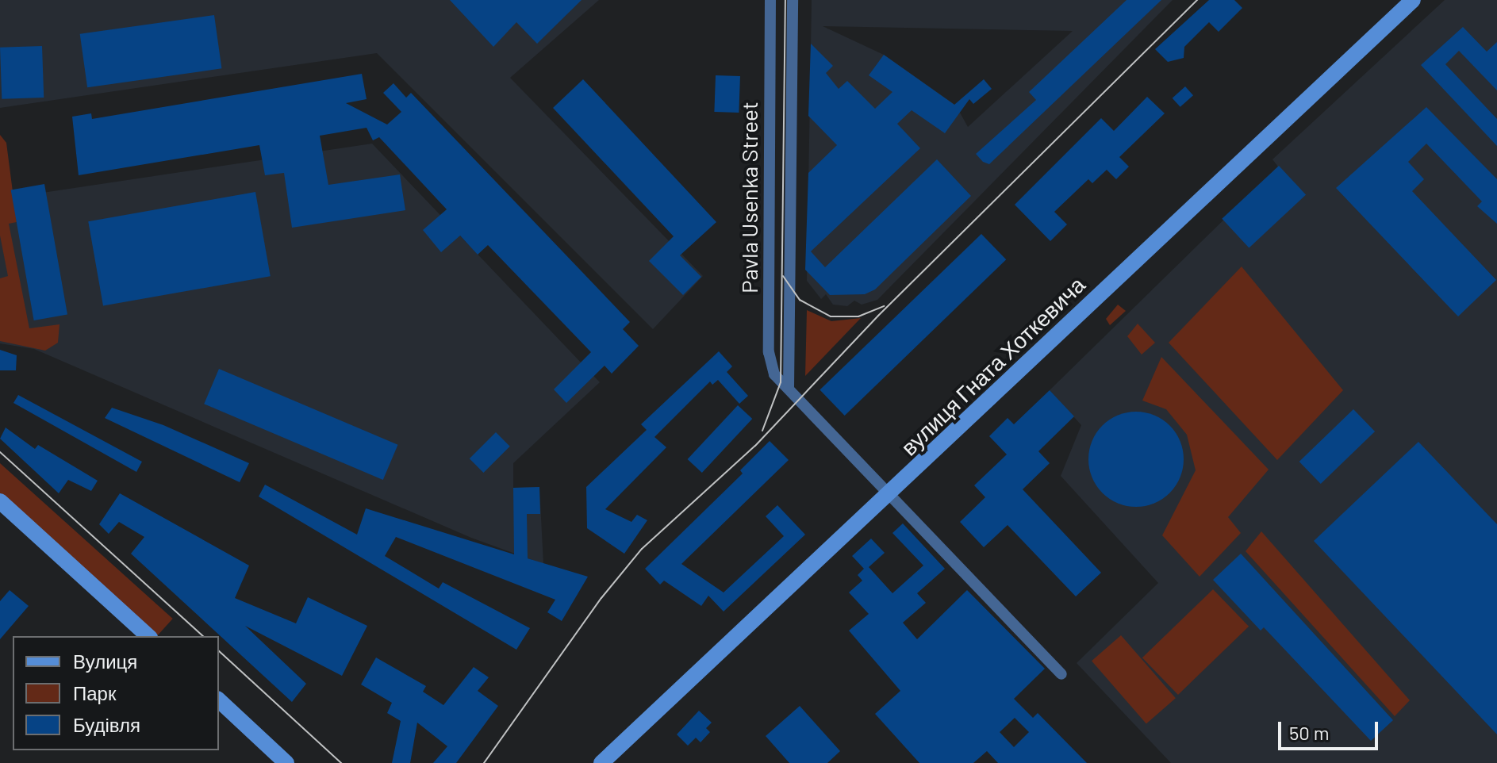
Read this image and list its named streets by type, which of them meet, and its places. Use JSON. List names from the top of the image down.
{
  "streets": {
    "street": ["Pavla Usenka Street", "вулиця Гната Хоткевича"]
  },
  "crossings": [
    ["Pavla Usenka Street", "вулиця Гната Хоткевича"]
  ],
  "legend": ["Вулиця", "Парк", "Будівля"],
  "scale_bar": "50 m"
}
